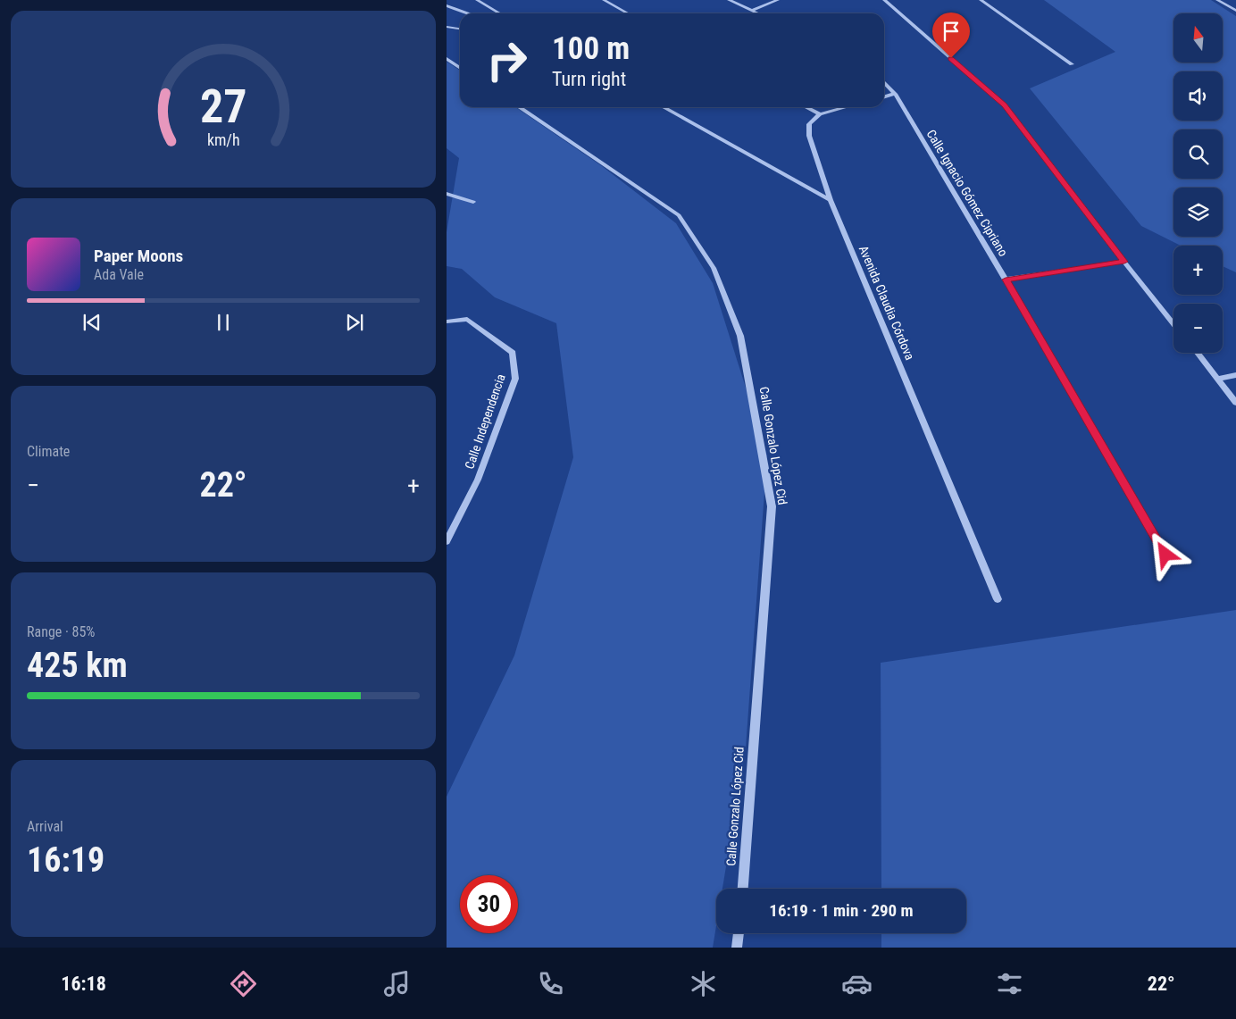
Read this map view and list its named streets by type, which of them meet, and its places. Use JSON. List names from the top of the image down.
{
  "streets": {
    "street": [
      "Calle Ignacio Gómez Cipriano",
      "Avenida Claudia Córdova",
      "Calle Independencia",
      "Calle Gonzalo López Cid"
    ]
  },
  "north": "top",
  "page": {
    "map_buttons": ["+", "−"],
    "turn": ["100 m", "Turn right"],
    "song": ["Paper Moons", "Ada Vale"],
    "tile": [
      "Climate",
      ["Range · 85%", "425 km"],
      ["Arrival", "16:19"]
    ],
    "heat": ["−", "22°", "+"],
    "limit": "30",
    "trip": "16:19 · 1 min · 290 m",
    "tabs": ["16:18", "22°"],
    "gauge": ["27", "km/h"]
  }
}
